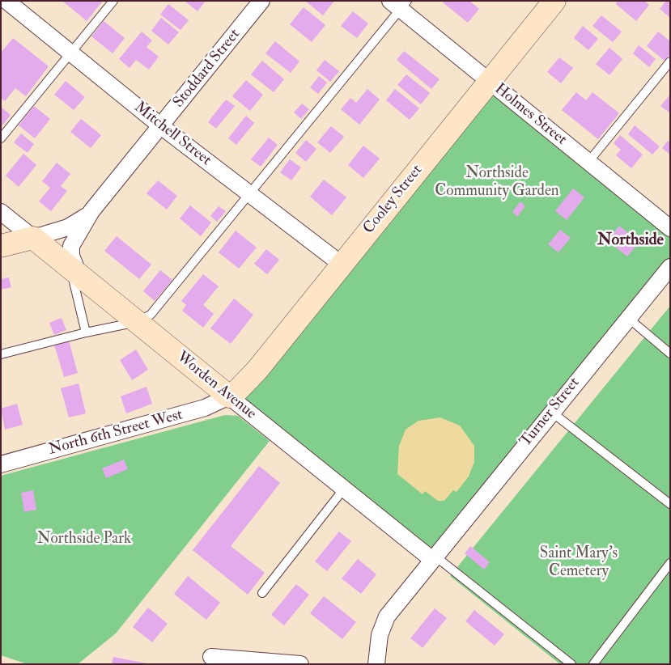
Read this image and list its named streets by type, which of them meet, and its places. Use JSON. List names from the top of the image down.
{
  "streets": {
    "street": [
      "Stoddard Street",
      "Holmes Street",
      "Mitchell Street",
      "Cooley Street",
      "Worden Avenue",
      "Turner Street",
      "North 6th Street West"
    ]
  },
  "crossings": [
    ["Stoddard Street", "Mitchell Street"],
    ["Stoddard Street", "Worden Avenue"],
    ["Holmes Street", "Cooley Street"],
    ["Mitchell Street", "Cooley Street"],
    ["Cooley Street", "Worden Avenue"],
    ["Cooley Street", "North 6th Street West"],
    ["Worden Avenue", "Turner Street"],
    ["Worden Avenue", "North 6th Street West"]
  ],
  "districts": ["Northside"],
  "parks": ["Northside Community Garden", "Northside Park", "Saint Mary's Cemetery"]
}
